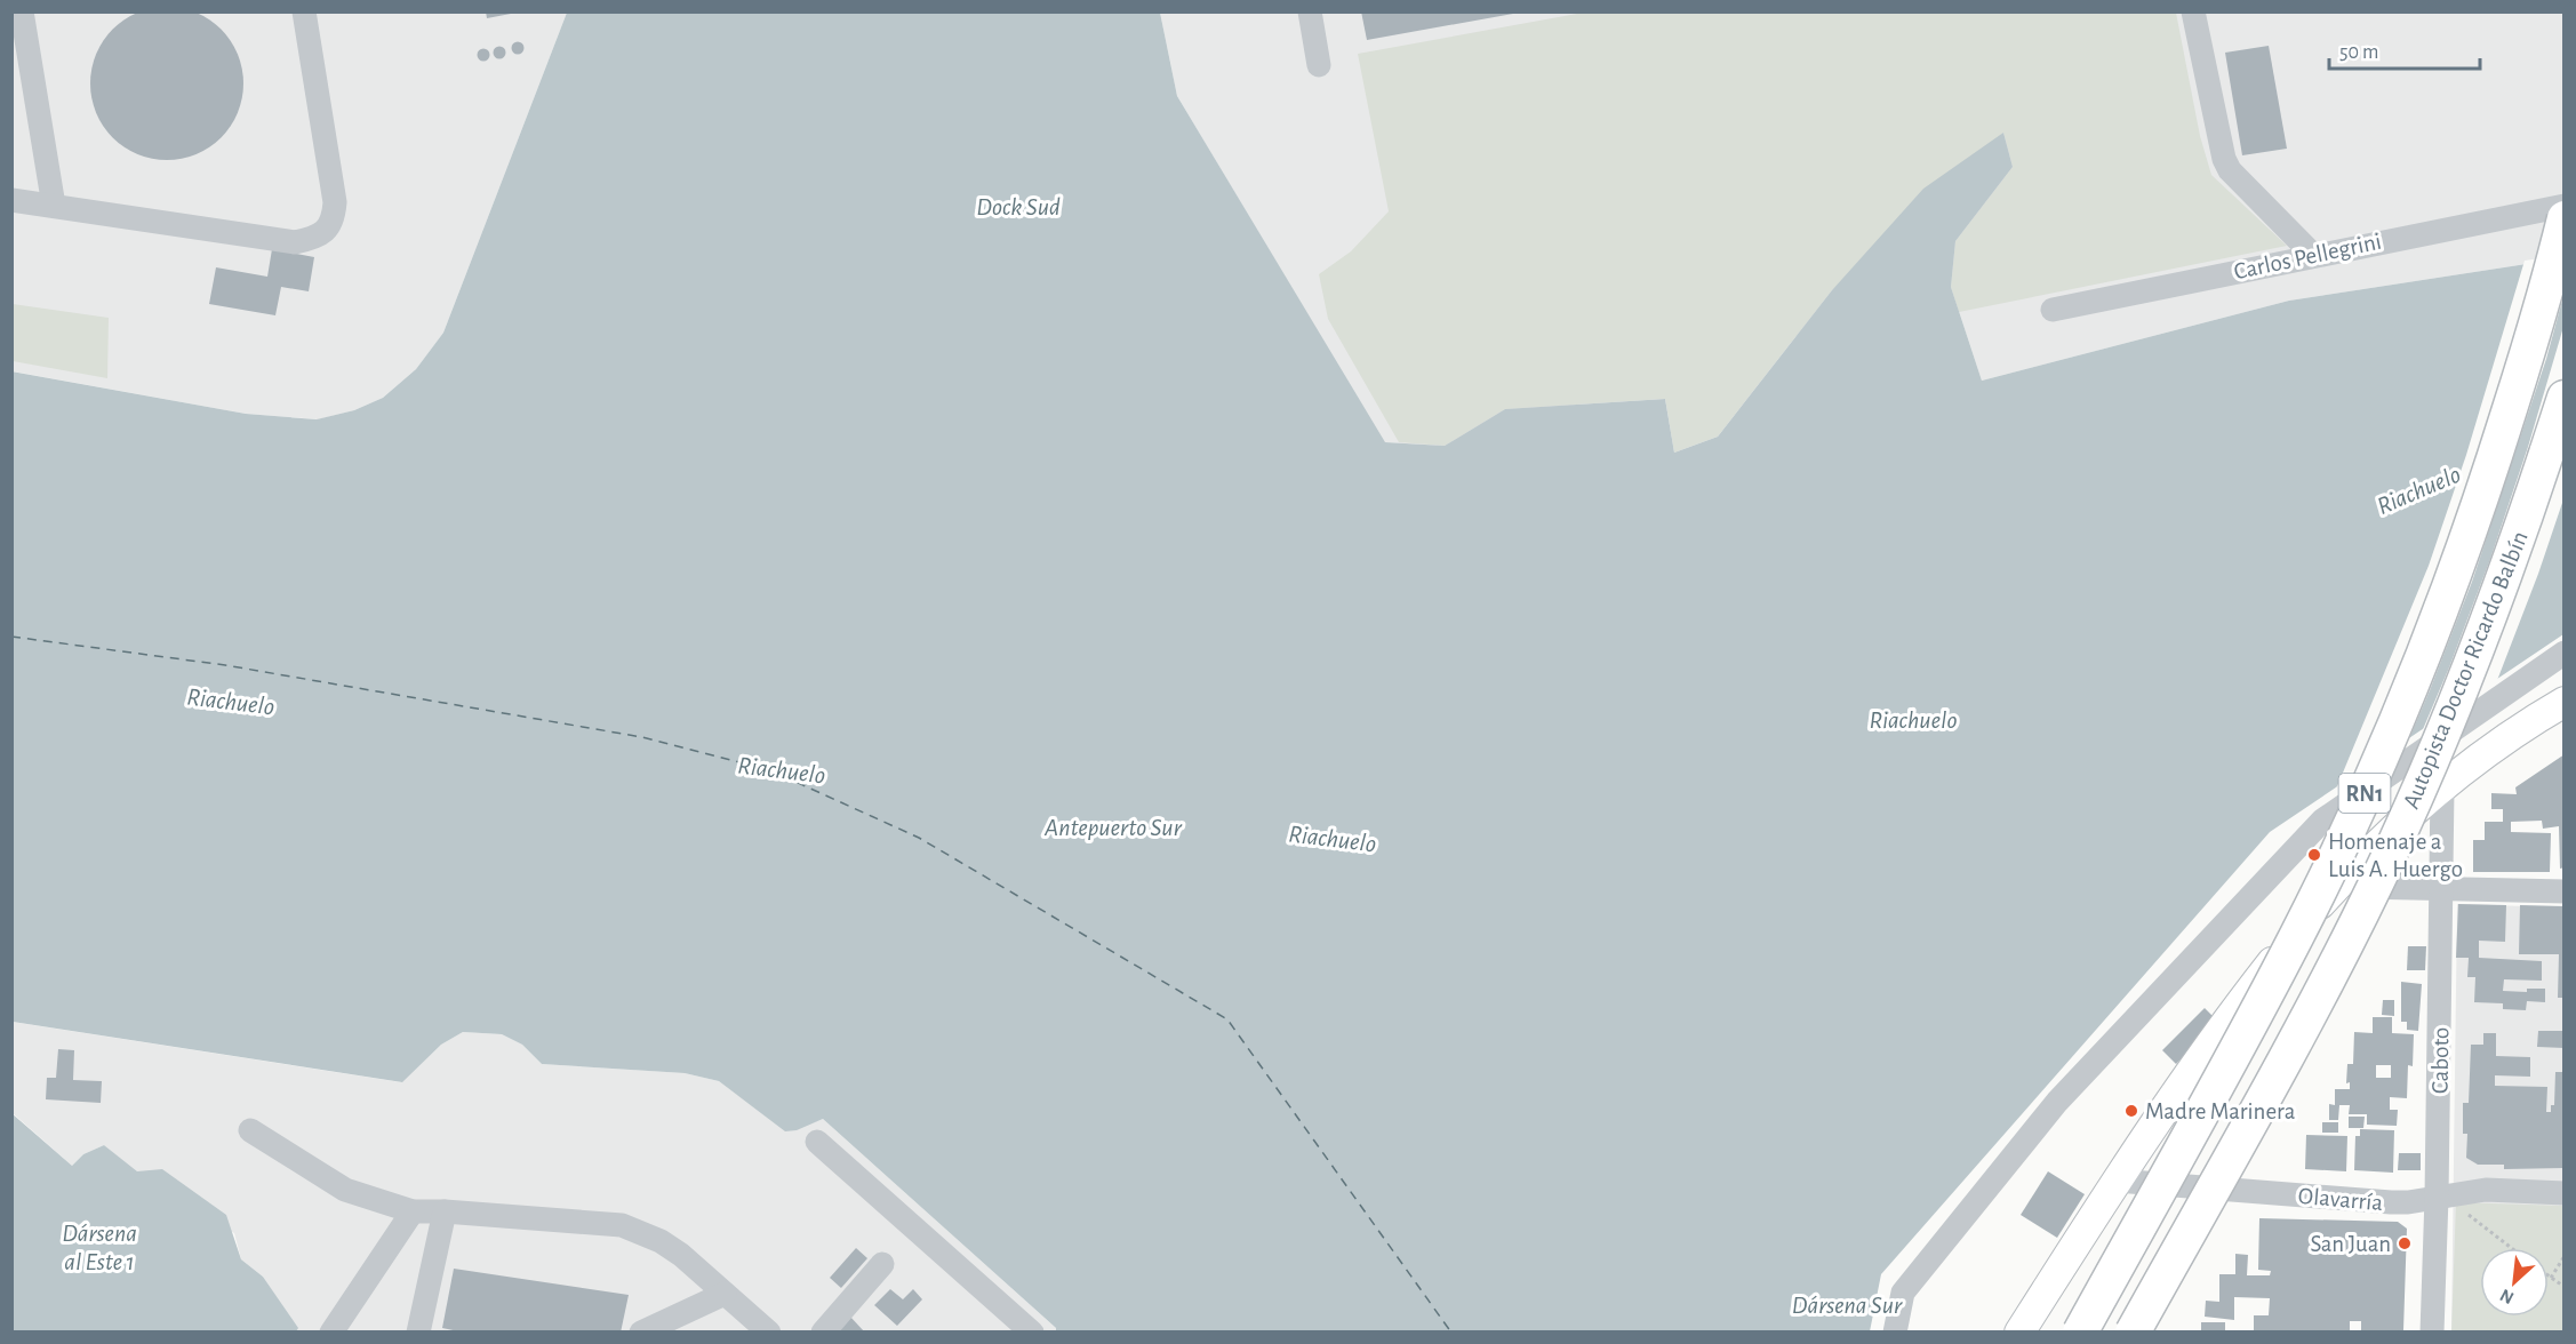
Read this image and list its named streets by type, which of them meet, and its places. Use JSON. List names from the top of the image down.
{
  "streets": {
    "highway": ["Autopista Doctor Ricardo Balbín", "RN1"],
    "street": ["Carlos Pellegrini", "Caboto", "Olavarría"]
  },
  "crossings": [
    ["Caboto", "Olavarría"]
  ],
  "water": [
    "Dock Sud",
    "Riachuelo",
    "Antepuerto Sur",
    "Dársena al Este 1",
    "Dársena Sur"
  ],
  "places": ["Homenaje a Luis A. Huergo", "Madre Marinera", "San Juan"],
  "scale_bar": "50 m",
  "north": "bottom left"
}
